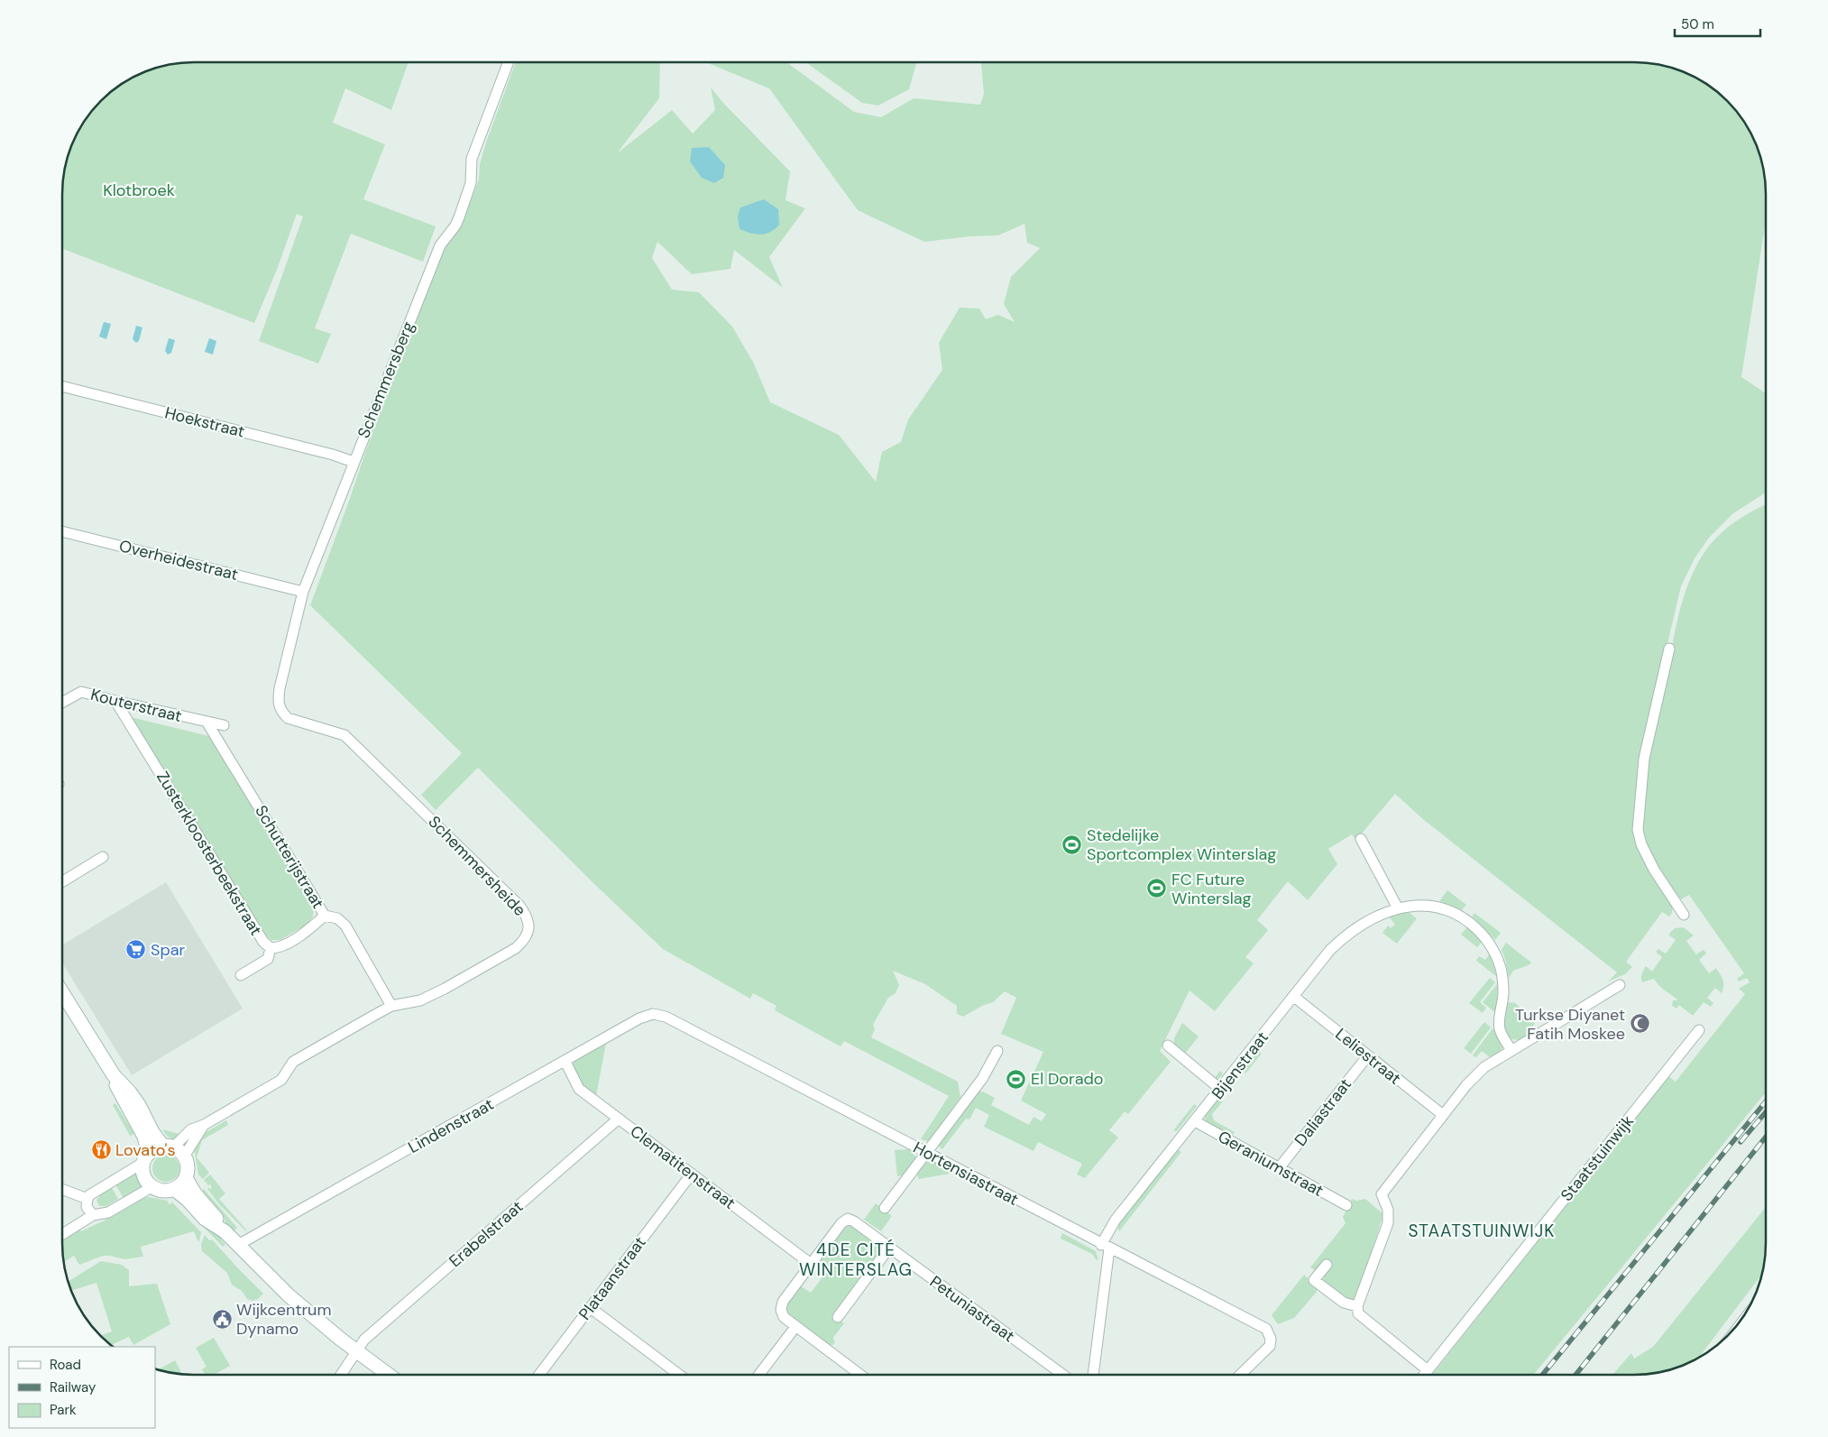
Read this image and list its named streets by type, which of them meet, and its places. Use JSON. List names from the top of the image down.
{
  "streets": {
    "street": [
      "Schemmersberg",
      "Hoekstraat",
      "Overheidestraat",
      "Kouterstraat",
      "Zusterkloosterbeekstraat",
      "Schutterijstraat",
      "Schemmersheide",
      "Leliestraat",
      "Bijenstraat",
      "Daliastraat",
      "Lindenstraat",
      "Staatstuinwijk",
      "Geraniumstraat",
      "Clematitenstraat",
      "Hortensiastraat",
      "Erabelstraat",
      "Plataanstraat",
      "Petuniastraat"
    ]
  },
  "crossings": [
    ["Schemmersberg", "Hoekstraat"],
    ["Schemmersberg", "Overheidestraat"],
    ["Schemmersberg", "Schemmersheide"],
    ["Kouterstraat", "Zusterkloosterbeekstraat"],
    ["Kouterstraat", "Schutterijstraat"],
    ["Zusterkloosterbeekstraat", "Schutterijstraat"],
    ["Schutterijstraat", "Schemmersheide"],
    ["Leliestraat", "Bijenstraat"],
    ["Leliestraat", "Daliastraat"],
    ["Bijenstraat", "Geraniumstraat"],
    ["Bijenstraat", "Hortensiastraat"],
    ["Daliastraat", "Geraniumstraat"],
    ["Lindenstraat", "Clematitenstraat"],
    ["Lindenstraat", "Hortensiastraat"],
    ["Clematitenstraat", "Erabelstraat"],
    ["Clematitenstraat", "Plataanstraat"],
    ["Clematitenstraat", "Petuniastraat"]
  ],
  "districts": ["STAATSTUINWIJK", "4DE CITÉ WINTERSLAG"],
  "parks": ["Klotbroek"],
  "places": {
    "sports": ["Stedelijke Sportcomplex Winterslag", "FC Future Winterslag", "El Dorado"],
    "supermarket": ["Spar"],
    "mosque": ["Turkse Diyanet Fatih Moskee"],
    "restaurant": ["Lovato's"],
    "public building": ["Wijkcentrum Dynamo"]
  },
  "legend": ["Road", "Railway", "Park"],
  "scale_bar": "50 m"
}
